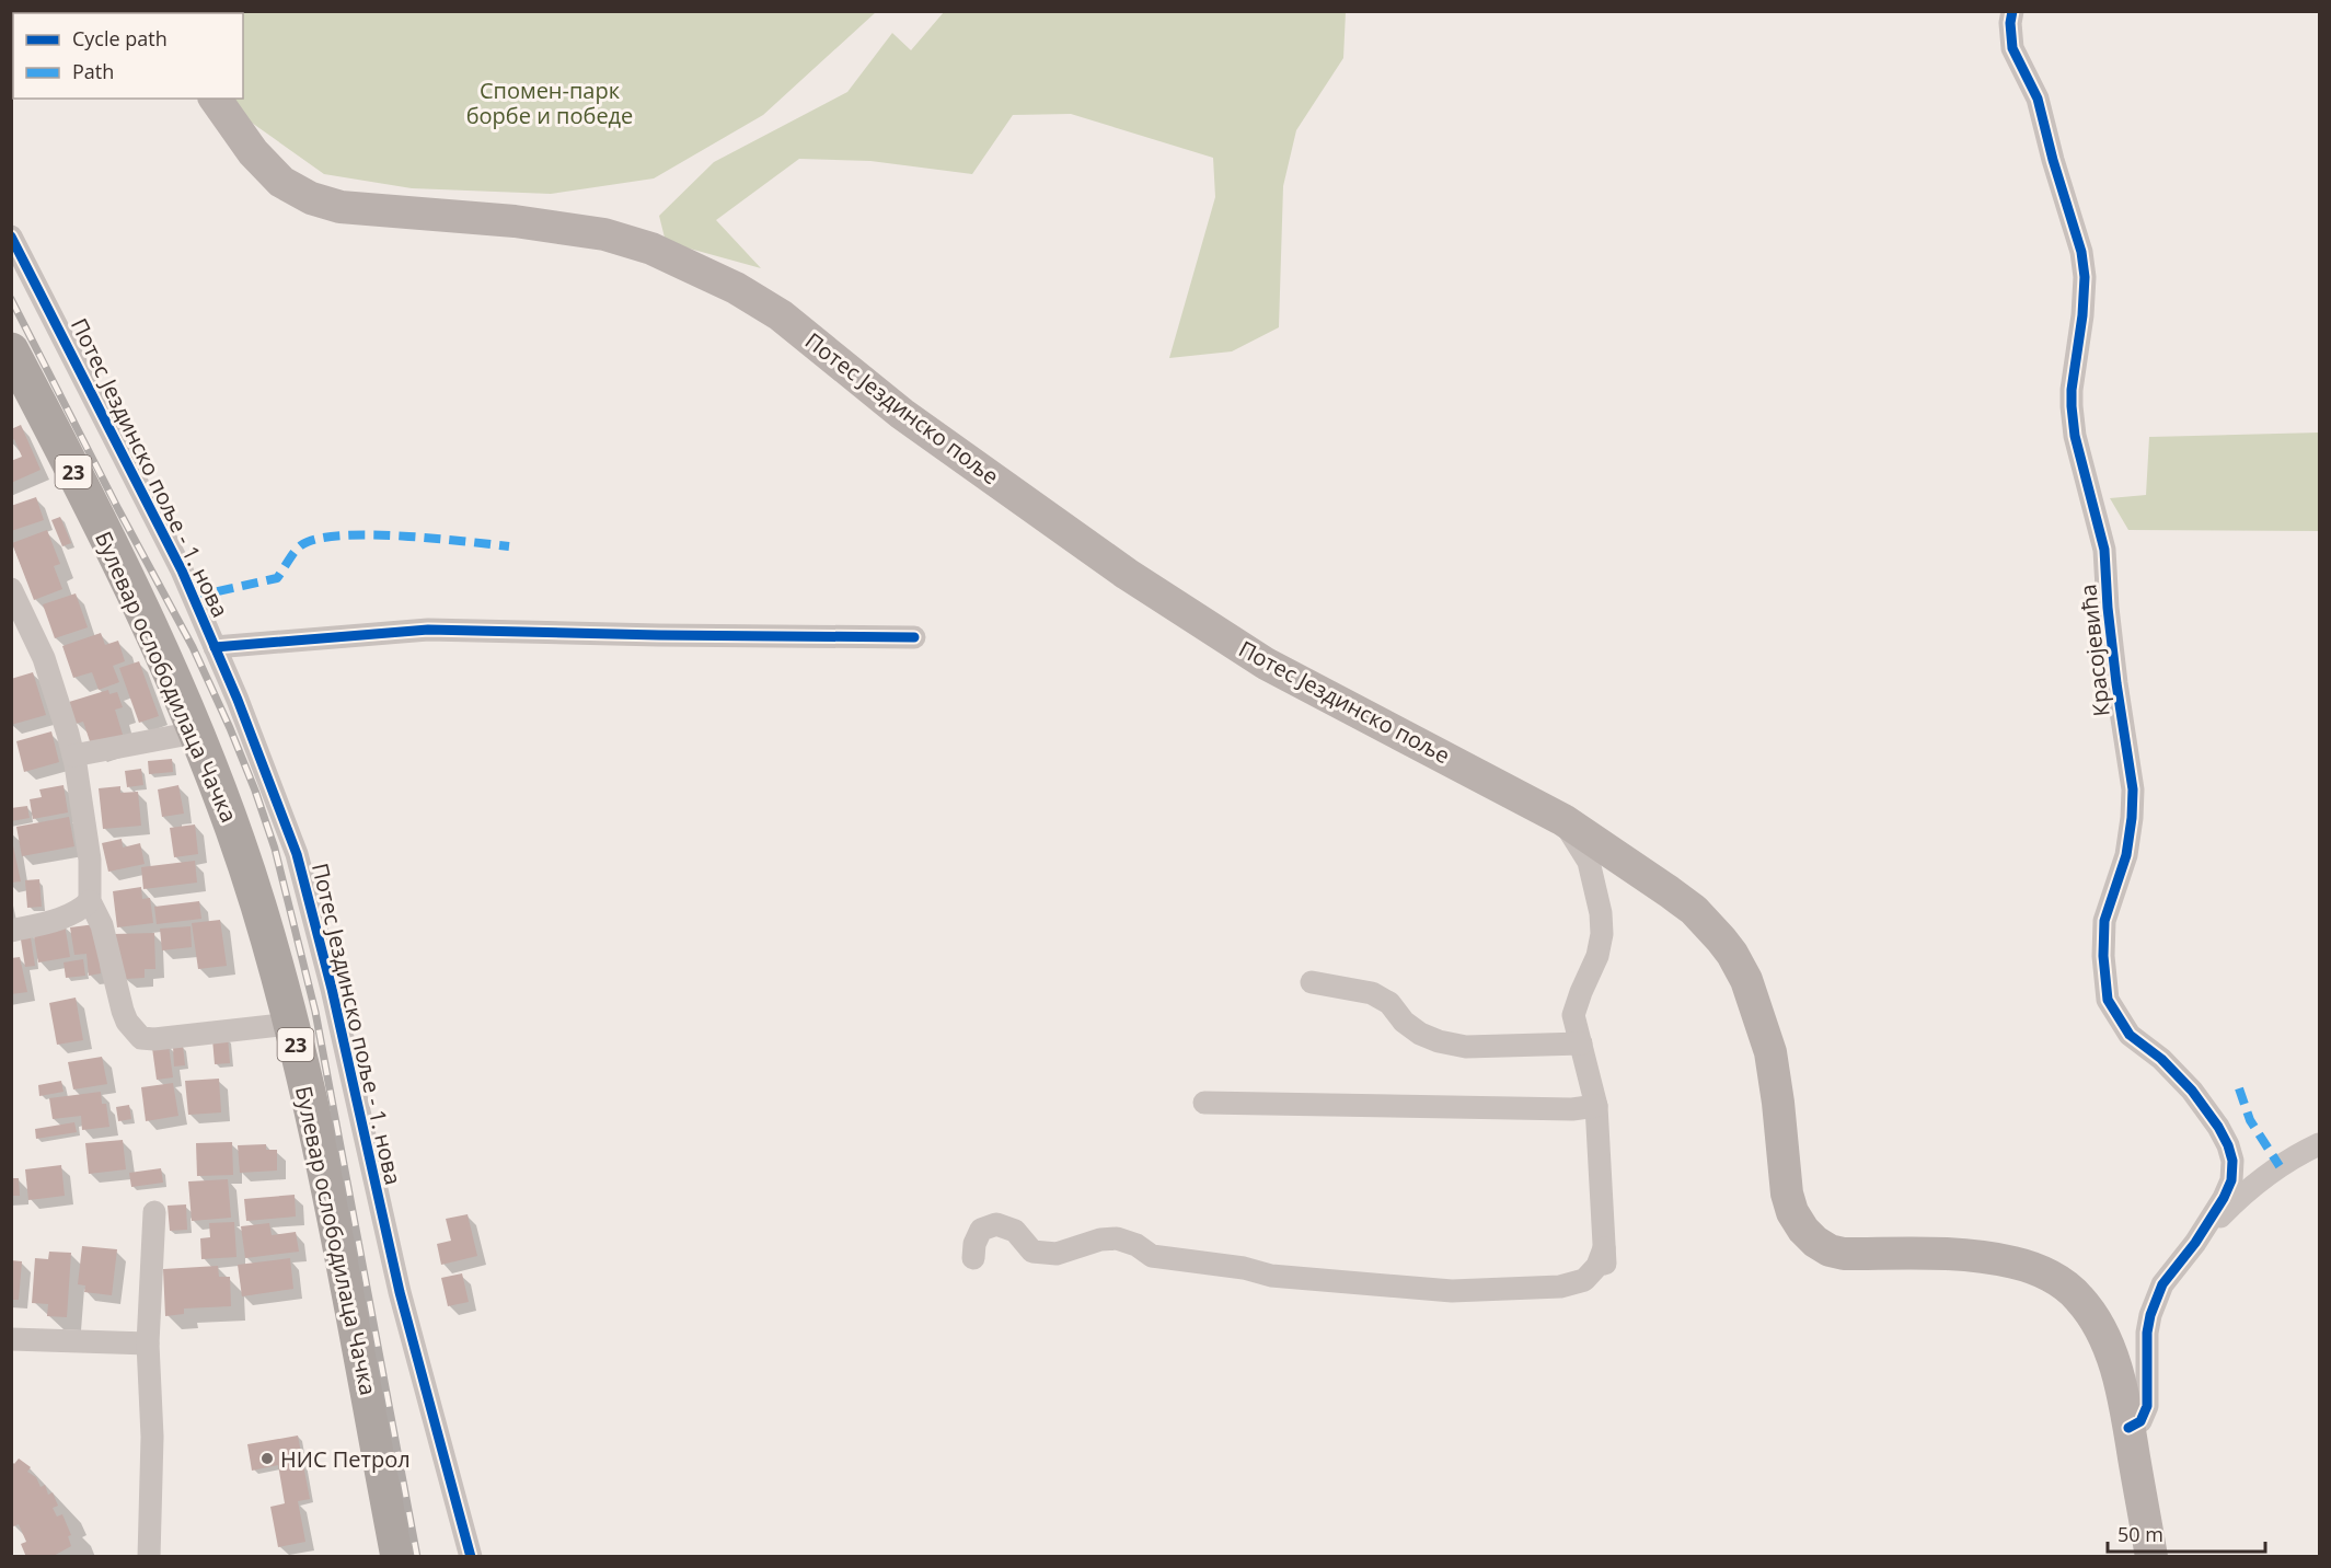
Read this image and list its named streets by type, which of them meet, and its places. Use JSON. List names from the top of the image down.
{
  "streets": {
    "main road": ["Потес Јездинско поље", "23", "Булевар ослободилаца Чачка"],
    "street": ["Потес Јездинско поље - 1. нова", "Красојевића"]
  },
  "parks": ["Спомен-парк борбе и победе"],
  "places": ["НИС Петрол"],
  "legend": ["Cycle path", "Path"],
  "scale_bar": "50 m"
}
